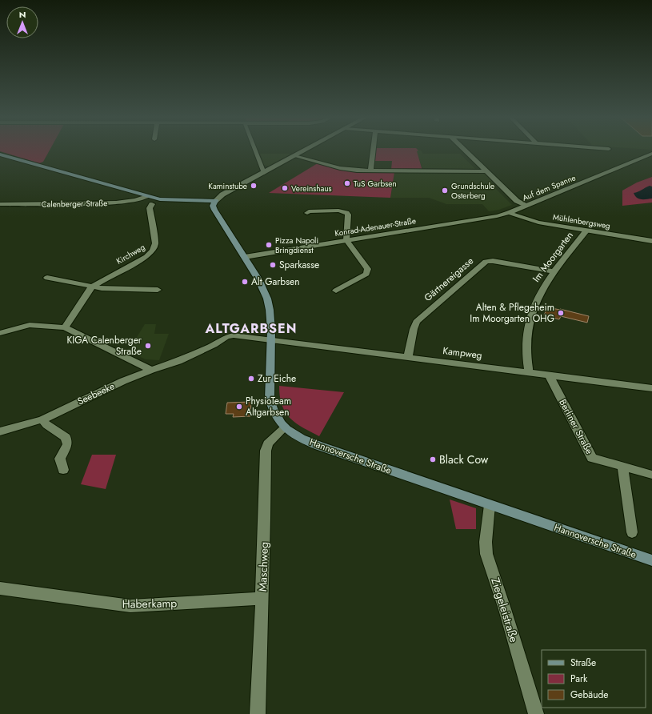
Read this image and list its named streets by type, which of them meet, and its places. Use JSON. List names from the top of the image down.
{
  "streets": {
    "main road": ["Hannoversche Straße"],
    "street": [
      "Auf dem Spanne",
      "Calenberger Straße",
      "Mühlenbergsweg",
      "Konrad-Adenauer-Straße",
      "Kirchweg",
      "Im Moorgarten",
      "Gärtnereigasse",
      "Kampweg",
      "Seebeeke",
      "Berliner Straße",
      "Maschweg",
      "Haberkamp",
      "Ziegeleistraße"
    ]
  },
  "crossings": [
    ["Auf dem Spanne", "Mühlenbergsweg"],
    ["Auf dem Spanne", "Konrad-Adenauer-Straße"],
    ["Mühlenbergsweg", "Konrad-Adenauer-Straße"],
    ["Mühlenbergsweg", "Im Moorgarten"],
    ["Konrad-Adenauer-Straße", "Hannoversche Straße"],
    ["Im Moorgarten", "Gärtnereigasse"],
    ["Im Moorgarten", "Kampweg"],
    ["Gärtnereigasse", "Kampweg"],
    ["Kampweg", "Berliner Straße"],
    ["Kampweg", "Hannoversche Straße"],
    ["Hannoversche Straße", "Maschweg"],
    ["Hannoversche Straße", "Ziegeleistraße"],
    ["Maschweg", "Haberkamp"]
  ],
  "districts": ["ALTGARBSEN"],
  "places": [
    "TuS Garbsen",
    "Kaminstube",
    "Vereinshaus",
    "Grundschule Osterberg",
    "Pizza Napoli Bringdienst",
    "Sparkasse",
    "Alt Garbsen",
    "Alten & Pflegeheim Im Moorgarten OHG",
    "KIGA Calenberger Straße",
    "Zur Eiche",
    "PhysioTeam Altgarbsen",
    "Black Cow"
  ],
  "legend": ["Straße", "Park", "Gebäude"],
  "north": "top"
}
